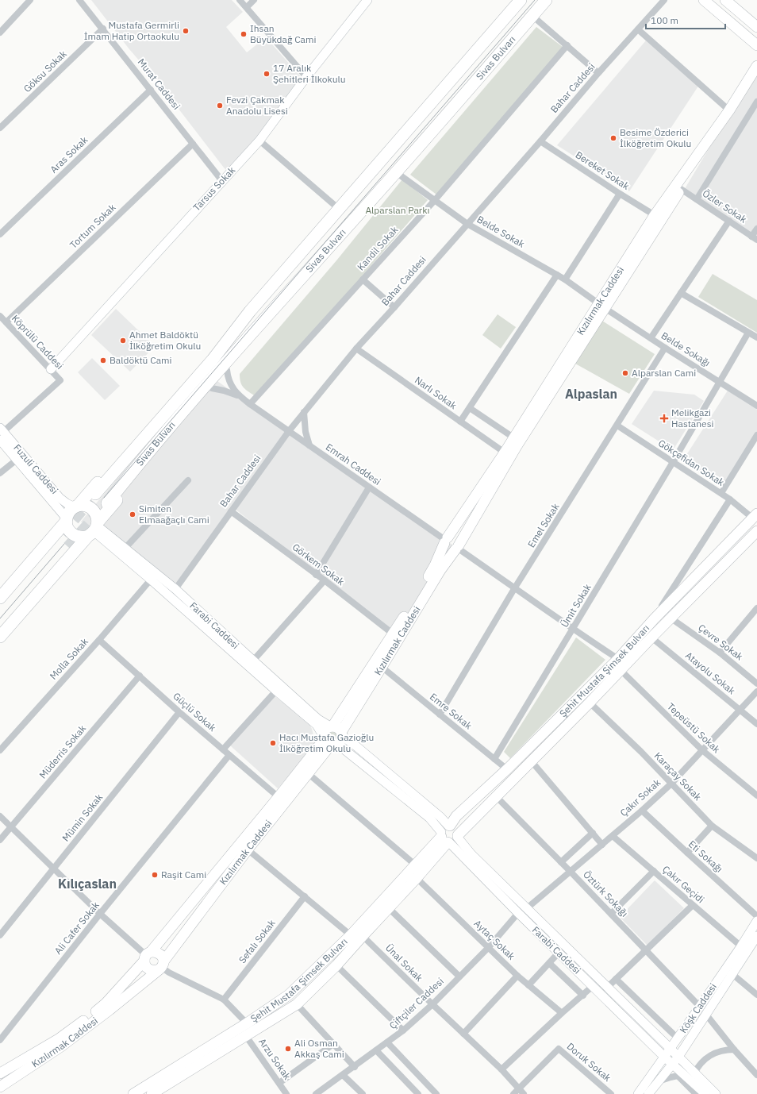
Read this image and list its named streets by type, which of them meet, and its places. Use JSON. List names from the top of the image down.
{
  "streets": {
    "highway": ["Sivas Bulvarı"],
    "main road": ["Kızılırmak Caddesi", "Şehit Mustafa Şimsek Bulvarı"],
    "street": [
      "Göksu Sokak",
      "Murat Caddesi",
      "Bahar Caddesi",
      "Aras Sokak",
      "Bereket Sokak",
      "Tarsus Sokak",
      "Özler Sokak",
      "Tortum Sokak",
      "Belde Sokak",
      "Kandil Sokak",
      "Köprülü Caddesi",
      "Belde Sokağı",
      "Narlı Sokak",
      "Gökçefidan Sokak",
      "Emrah Caddesi",
      "Fuzuli Caddesi",
      "Emel Sokak",
      "Görkem Sokak",
      "Ümit Sokak",
      "Farabi Caddesi",
      "Çevre Sokak",
      "Molla Sokak",
      "Atayolu Sokak",
      "Emre Sokak",
      "Güçlü Sokak",
      "Tepeüstü Sokak",
      "Müderris Sokak",
      "Karaçay Sokak",
      "Çakır Sokak",
      "Mümin Sokak",
      "Eti Sokağı",
      "Çakır Geçidi",
      "Öztürk Sokağı",
      "Ali Cafer Sokak",
      "Aytaç Sokak",
      "Sefalı Sokak",
      "Ünal Sokak",
      "Çiftçiler Caddesi",
      "Köşk Caddesi",
      "Arzu Sokak",
      "Doruk Sokak"
    ]
  },
  "crossings": [
    ["Sivas Bulvarı", "Belde Sokak"],
    ["Göksu Sokak", "Murat Caddesi"],
    ["Murat Caddesi", "Aras Sokak"],
    ["Murat Caddesi", "Tarsus Sokak"],
    ["Murat Caddesi", "Tortum Sokak"],
    ["Bahar Caddesi", "Bereket Sokak"],
    ["Bahar Caddesi", "Belde Sokak"],
    ["Bahar Caddesi", "Narlı Sokak"],
    ["Bahar Caddesi", "Emrah Caddesi"],
    ["Bahar Caddesi", "Görkem Sokak"],
    ["Bahar Caddesi", "Farabi Caddesi"],
    ["Bereket Sokak", "Kızılırmak Caddesi"],
    ["Tarsus Sokak", "Köprülü Caddesi"],
    ["Özler Sokak", "Kızılırmak Caddesi"],
    ["Tortum Sokak", "Köprülü Caddesi"],
    ["Belde Sokak", "Kandil Sokak"],
    ["Belde Sokak", "Kızılırmak Caddesi"],
    ["Belde Sokak", "Belde Sokağı"],
    ["Kandil Sokak", "Emrah Caddesi"],
    ["Kızılırmak Caddesi", "Belde Sokağı"],
    ["Kızılırmak Caddesi", "Narlı Sokak"],
    ["Kızılırmak Caddesi", "Emrah Caddesi"],
    ["Kızılırmak Caddesi", "Görkem Sokak"],
    ["Kızılırmak Caddesi", "Farabi Caddesi"],
    ["Kızılırmak Caddesi", "Emre Sokak"],
    ["Kızılırmak Caddesi", "Güçlü Sokak"],
    ["Köprülü Caddesi", "Fuzuli Caddesi"],
    ["Belde Sokağı", "Emel Sokak"],
    ["Belde Sokağı", "Ümit Sokak"],
    ["Gökçefidan Sokak", "Emel Sokak"],
    ["Gökçefidan Sokak", "Ümit Sokak"],
    ["Gökçefidan Sokak", "Şehit Mustafa Şimsek Bulvarı"],
    ["Fuzuli Caddesi", "Farabi Caddesi"],
    ["Emel Sokak", "Emre Sokak"],
    ["Ümit Sokak", "Emre Sokak"],
    ["Farabi Caddesi", "Molla Sokak"],
    ["Farabi Caddesi", "Şehit Mustafa Şimsek Bulvarı"],
    ["Farabi Caddesi", "Çakır Sokak"],
    ["Farabi Caddesi", "Çiftçiler Caddesi"],
    ["Farabi Caddesi", "Köşk Caddesi"],
    ["Çevre Sokak", "Şehit Mustafa Şimsek Bulvarı"],
    ["Molla Sokak", "Güçlü Sokak"],
    ["Şehit Mustafa Şimsek Bulvarı", "Atayolu Sokak"],
    ["Şehit Mustafa Şimsek Bulvarı", "Emre Sokak"],
    ["Şehit Mustafa Şimsek Bulvarı", "Tepeüstü Sokak"],
    ["Şehit Mustafa Şimsek Bulvarı", "Karaçay Sokak"],
    ["Şehit Mustafa Şimsek Bulvarı", "Öztürk Sokağı"],
    ["Şehit Mustafa Şimsek Bulvarı", "Aytaç Sokak"],
    ["Şehit Mustafa Şimsek Bulvarı", "Ünal Sokak"],
    ["Şehit Mustafa Şimsek Bulvarı", "Arzu Sokak"],
    ["Atayolu Sokak", "Çakır Sokak"],
    ["Güçlü Sokak", "Müderris Sokak"],
    ["Güçlü Sokak", "Mümin Sokak"],
    ["Güçlü Sokak", "Ali Cafer Sokak"],
    ["Tepeüstü Sokak", "Çakır Sokak"],
    ["Karaçay Sokak", "Çakır Sokak"],
    ["Çakır Sokak", "Eti Sokağı"],
    ["Çakır Sokak", "Çakır Geçidi"],
    ["Çakır Sokak", "Öztürk Sokağı"],
    ["Çakır Geçidi", "Köşk Caddesi"],
    ["Öztürk Sokağı", "Köşk Caddesi"],
    ["Aytaç Sokak", "Çiftçiler Caddesi"],
    ["Ünal Sokak", "Çiftçiler Caddesi"],
    ["Ünal Sokak", "Doruk Sokak"]
  ],
  "districts": ["Alpaslan", "Kılıçaslan"],
  "parks": ["Alparslan Parkı"],
  "places": {
    "other": [
      "Mustafa Germirli İmam Hatip Ortaokulu",
      "Ihsan Büyükdağ Cami",
      "17 Aralık Şehitleri İlkokulu",
      "Fevzi Çakmak Anadolu Lisesi",
      "Besime Özderici İlköğretim Okulu",
      "Ahmet Baldöktü İlköğretim Okulu",
      "Baldöktü Cami",
      "Alparslan Cami",
      "Simiten Elmaağaçlı Cami",
      "Hacı Mustafa Gazioğlu İlköğretim Okulu",
      "Raşit Cami",
      "Ali Osman Akkaş Cami"
    ],
    "health": ["Melikgazi Hastanesi"]
  },
  "scale_bar": "100 m"
}
